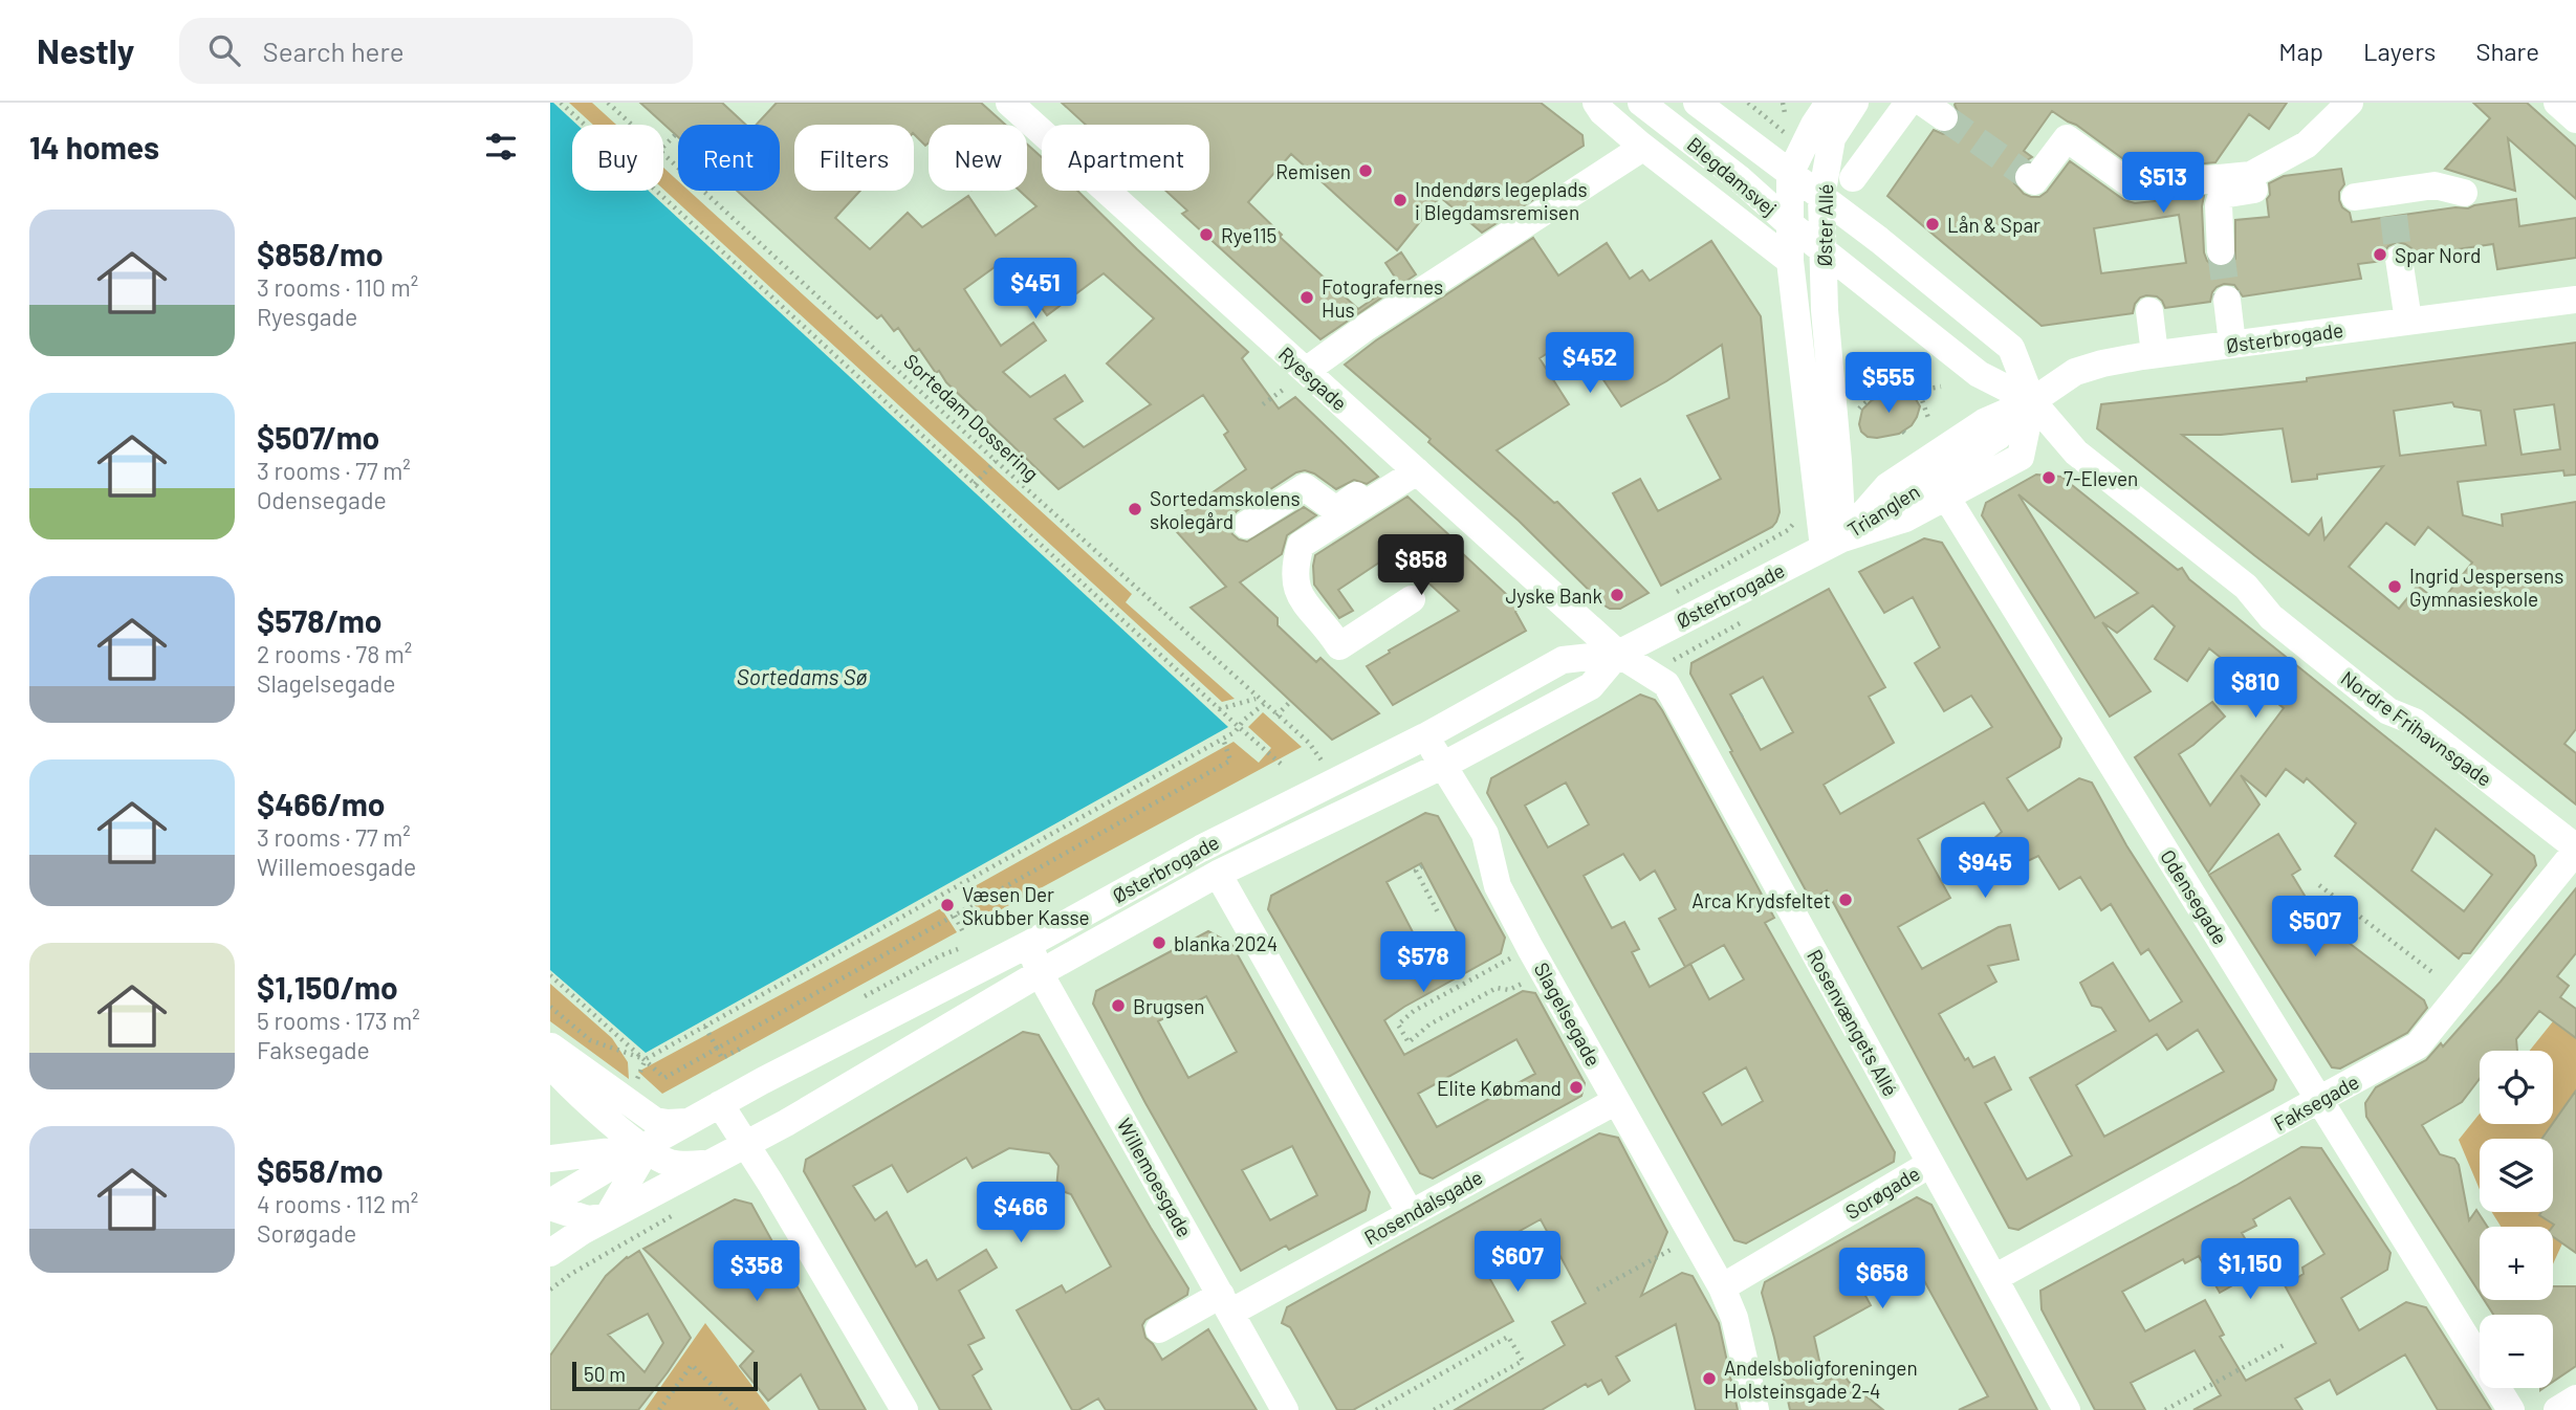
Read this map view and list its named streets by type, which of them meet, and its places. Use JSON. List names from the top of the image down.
{
  "streets": {
    "street": [
      "Blegdamsvej",
      "Øster Allé",
      "Østerbrogade",
      "Ryesgade",
      "Trianglen",
      "Nordre Frihavnsgade",
      "Odensegade",
      "Slagelsegade",
      "Rosenvængets Allé",
      "Faksegade",
      "Willemoesgade",
      "Sorøgade",
      "Rosendalsgade"
    ],
    "path": ["Sortedam Dossering"]
  },
  "crossings": [
    ["Blegdamsvej", "Øster Allé"],
    ["Øster Allé", "Trianglen"],
    ["Østerbrogade", "Ryesgade"],
    ["Østerbrogade", "Trianglen"],
    ["Østerbrogade", "Nordre Frihavnsgade"],
    ["Østerbrogade", "Odensegade"],
    ["Østerbrogade", "Slagelsegade"],
    ["Østerbrogade", "Rosenvængets Allé"],
    ["Østerbrogade", "Willemoesgade"],
    ["Østerbrogade", "Rosendalsgade"],
    ["Ryesgade", "Rosenvængets Allé"],
    ["Trianglen", "Nordre Frihavnsgade"],
    ["Nordre Frihavnsgade", "Faksegade"],
    ["Odensegade", "Faksegade"],
    ["Slagelsegade", "Sorøgade"],
    ["Slagelsegade", "Rosendalsgade"],
    ["Rosenvængets Allé", "Faksegade"],
    ["Rosenvængets Allé", "Sorøgade"],
    ["Willemoesgade", "Rosendalsgade"]
  ],
  "water": ["Sortedams Sø"],
  "places": [
    "Remisen",
    "Indendørs legeplads i Blegdamsremisen",
    "Lån & Spar",
    "Rye115",
    "Spar Nord",
    "Fotografernes Hus",
    "7-Eleven",
    "Sortedamskolens skolegård",
    "Ingrid Jespersens Gymnasieskole",
    "Jyske Bank",
    "Arca Krydsfeltet",
    "Væsen Der Skubber Kasse",
    "blanka 2024",
    "Brugsen",
    "Elite Købmand",
    "Andelsboligforeningen Holsteinsgade 2-4"
  ],
  "scale_bar": "50 m",
  "page": {
    "header": "Nestly",
    "search": "Search here",
    "nav": ["Map", "Layers", "Share"],
    "heading": "14 homes",
    "chip": [
      "Buy",
      "Rent",
      "Filters",
      "New",
      "Apartment"
    ],
    "price": [
      "$513",
      "$451",
      "$452",
      "$555",
      "$858",
      "$810",
      "$945",
      "$507",
      "$578",
      "$466",
      "$607",
      "$1,150",
      "$358",
      "$658"
    ],
    "list": [
      {
        "name": "$858/mo",
        "note": "3 rooms · 110 m² · Ryesgade"
      },
      {
        "name": "$507/mo",
        "note": "3 rooms · 77 m² · Odensegade"
      },
      {
        "name": "$578/mo",
        "note": "2 rooms · 78 m² · Slagelsegade"
      },
      {
        "name": "$466/mo",
        "note": "3 rooms · 77 m² · Willemoesgade"
      },
      {
        "name": "$1,150/mo",
        "note": "5 rooms · 173 m² · Faksegade"
      },
      {
        "name": "$658/mo",
        "note": "4 rooms · 112 m² · Sorøgade"
      }
    ],
    "map_buttons": ["+", "−"],
    "scale": "50 m"
  }
}
